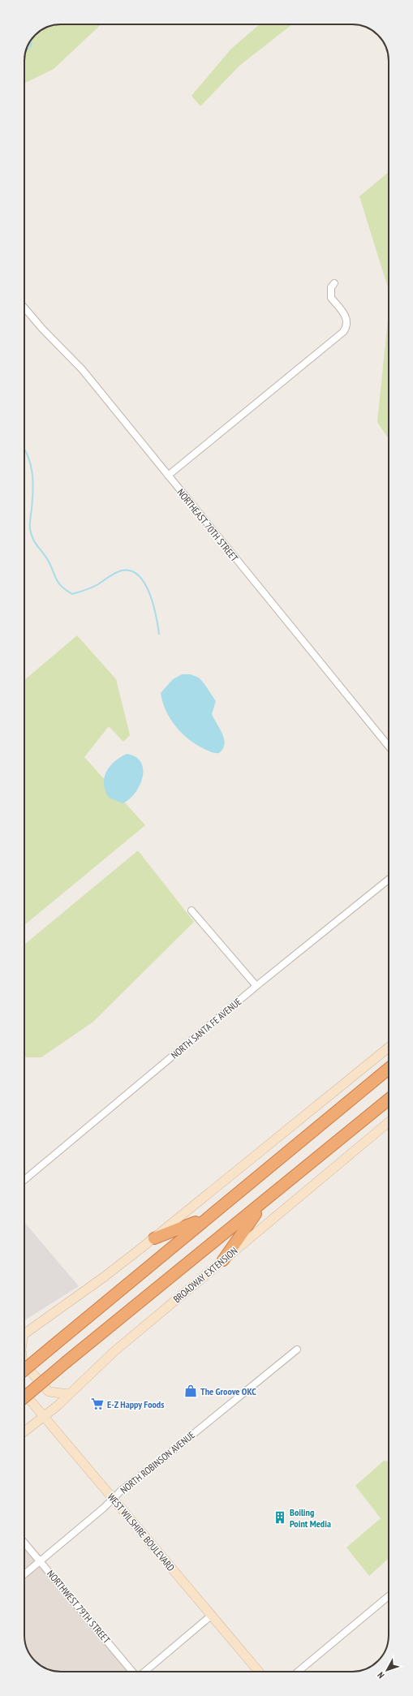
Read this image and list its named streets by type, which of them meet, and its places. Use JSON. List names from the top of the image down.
{
  "streets": {
    "highway": ["BROADWAY EXTENSION"],
    "main road": ["WEST WILSHIRE BOULEVARD"],
    "street": [
      "NORTHEAST 70TH STREET",
      "NORTH SANTA FE AVENUE",
      "NORTH ROBINSON AVENUE",
      "NORTHWEST 79TH STREET"
    ]
  },
  "crossings": [
    ["BROADWAY EXTENSION", "WEST WILSHIRE BOULEVARD"],
    ["NORTH ROBINSON AVENUE", "WEST WILSHIRE BOULEVARD"],
    ["NORTH ROBINSON AVENUE", "NORTHWEST 79TH STREET"]
  ],
  "places": {
    "shop": ["The Groove OKC"],
    "supermarket": ["E-Z Happy Foods"],
    "building": ["Boiling Point Media"]
  },
  "north": "bottom left"
}
